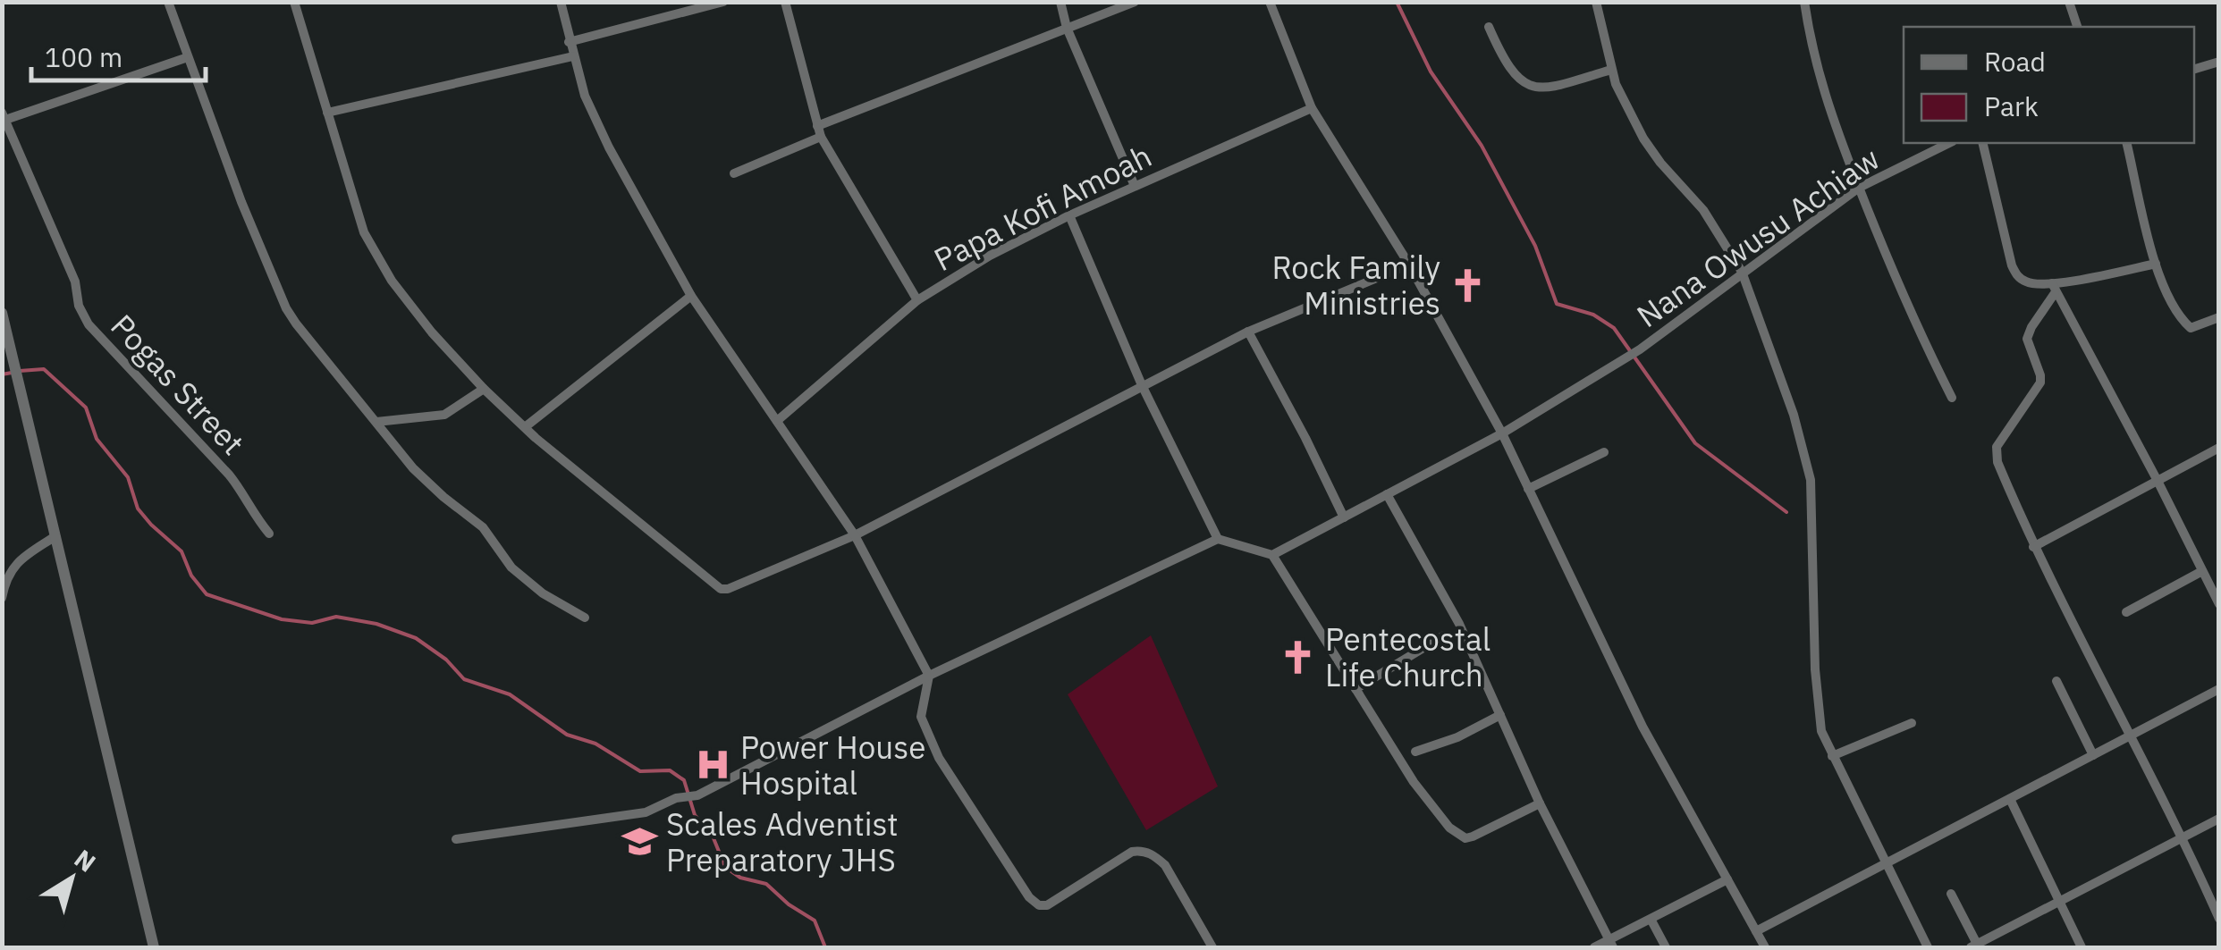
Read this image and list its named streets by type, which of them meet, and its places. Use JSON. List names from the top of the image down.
{
  "streets": {
    "street": ["Papa Kofi Amoah", "Nana Owusu Achiaw", "Pogas Street"]
  },
  "places": {
    "church": ["Rock Family Ministries", "Pentecostal Life Church"],
    "hospital": ["Power House Hospital"],
    "school or university": ["Scales Adventist Preparatory JHS"]
  },
  "legend": ["Road", "Park"],
  "scale_bar": "100 m",
  "north": "top right"
}
